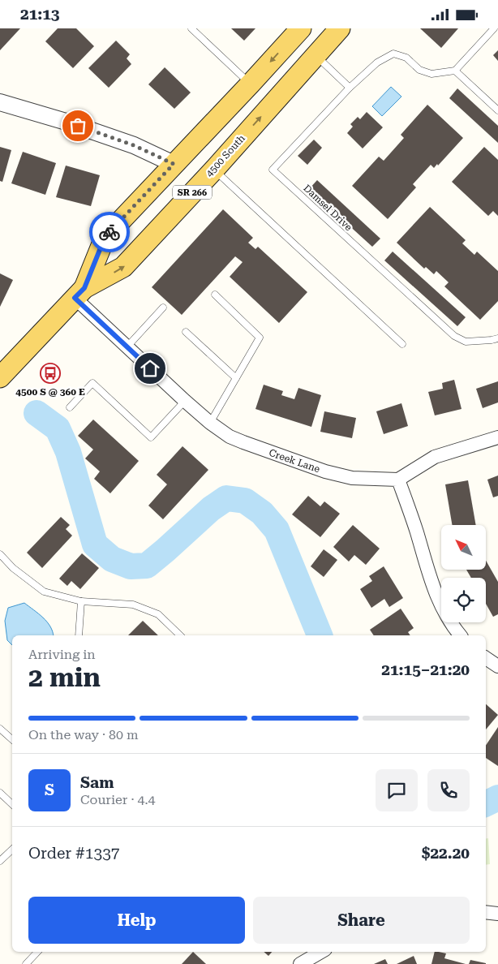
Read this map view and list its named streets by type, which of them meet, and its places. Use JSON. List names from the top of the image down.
{
  "streets": {
    "main road": ["4500 South", "SR 266"],
    "street": ["Creek Lane"],
    "lane": ["Damsel Drive"]
  },
  "crossings": [
    ["4500 South", "Creek Lane"]
  ],
  "places": {
    "bus stop": ["4500 S @ 360 E"]
  },
  "north": "top left",
  "page": {
    "status": "21:13",
    "heading": ["2 min", "Arriving in", "21:15–21:20"],
    "panel": [
      "Sam",
      "Courier · 4.4",
      "Order #1337",
      "$22.20"
    ],
    "bar": "On the way · 80 m",
    "round": "S",
    "buttons": ["Help", "Share"]
  }
}
